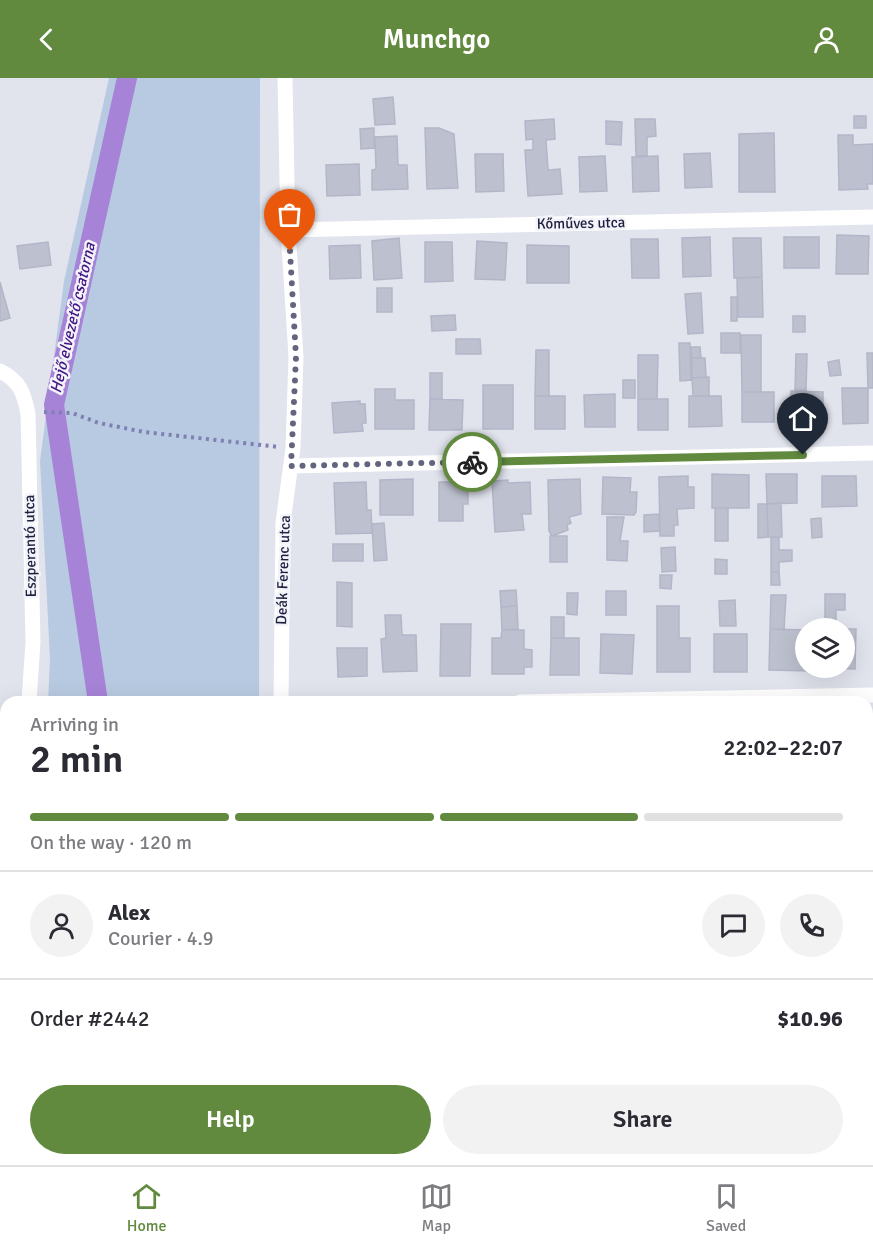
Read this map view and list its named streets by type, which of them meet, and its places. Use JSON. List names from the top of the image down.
{
  "streets": {
    "street": ["Kőműves utca", "Eszperantó utca", "Deák Ferenc utca"]
  },
  "crossings": [
    ["Kőműves utca", "Deák Ferenc utca"]
  ],
  "water": ["Hejő elvezető csatorna"],
  "page": {
    "header": "Munchgo",
    "heading": ["2 min", "Arriving in", "22:02–22:07"],
    "panel": [
      "Alex",
      "Courier · 4.9",
      "Order #2442",
      "$10.96"
    ],
    "bar": "On the way · 120 m",
    "buttons": ["Help", "Share"],
    "tabs": ["Home", "Map", "Saved"]
  }
}
